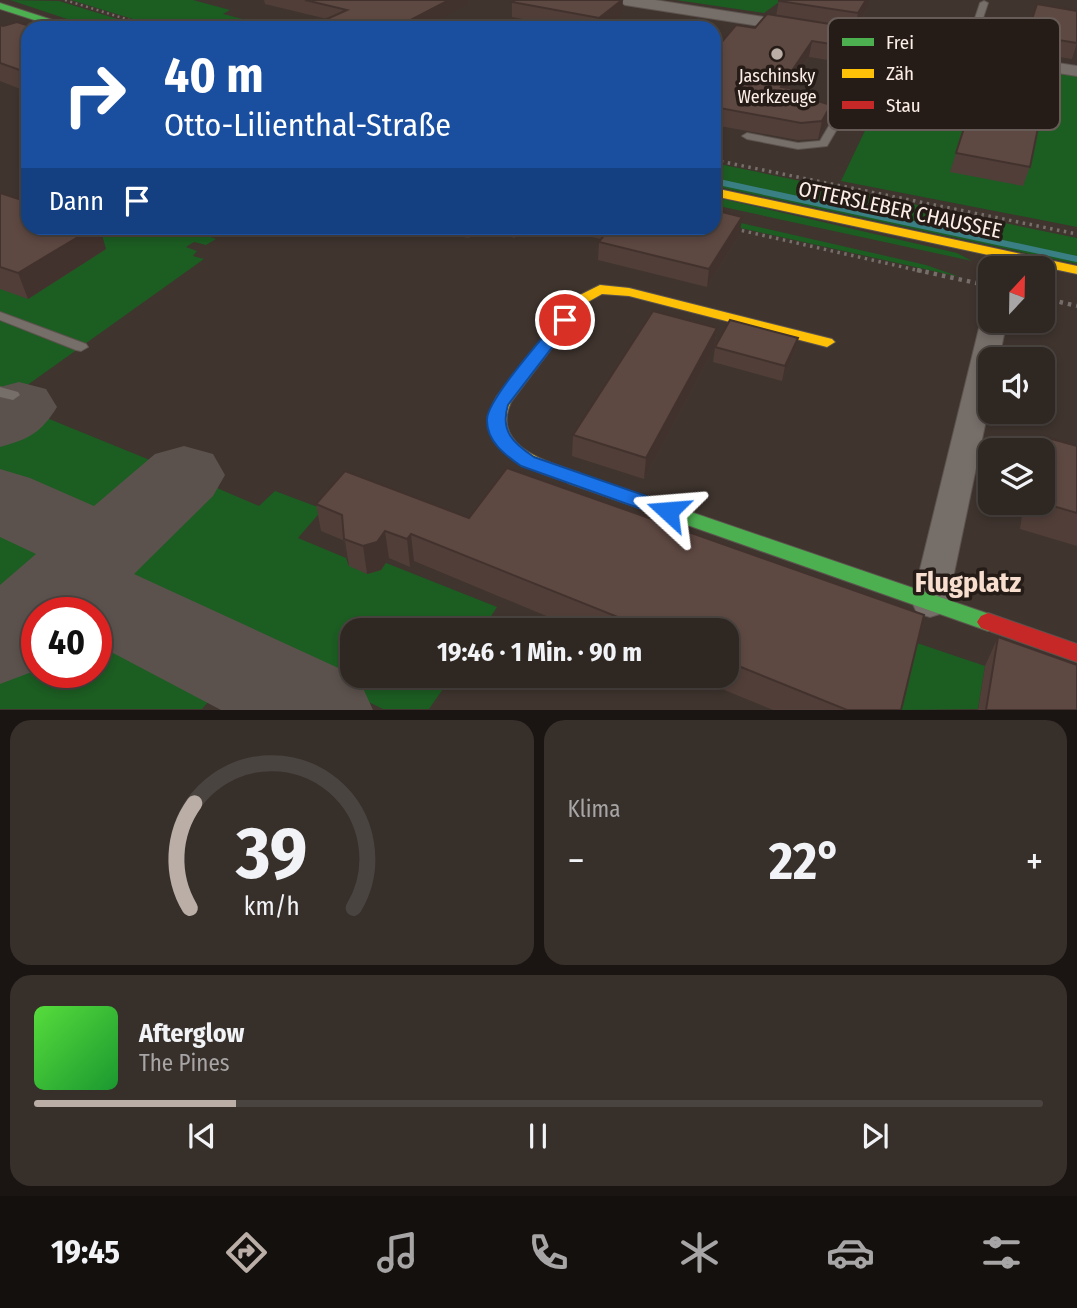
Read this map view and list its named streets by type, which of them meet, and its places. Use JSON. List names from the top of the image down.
{
  "streets": {
    "street": ["OTTERSLEBER CHAUSSEE"]
  },
  "districts": ["Flugplatz"],
  "places": ["Jaschinsky Werkzeuge"],
  "legend": ["Frei", "Zäh", "Stau"],
  "north": "top",
  "page": {
    "turn": ["40 m", "Otto-Lilienthal-Straße"],
    "then": "Dann",
    "limit": "40",
    "trip": "19:46 · 1 Min. · 90 m",
    "tile": "Klima",
    "heat": ["−", "22°", "+"],
    "song": ["Afterglow", "The Pines"],
    "tabs": "19:45",
    "gauge": ["39", "km/h"]
  }
}
